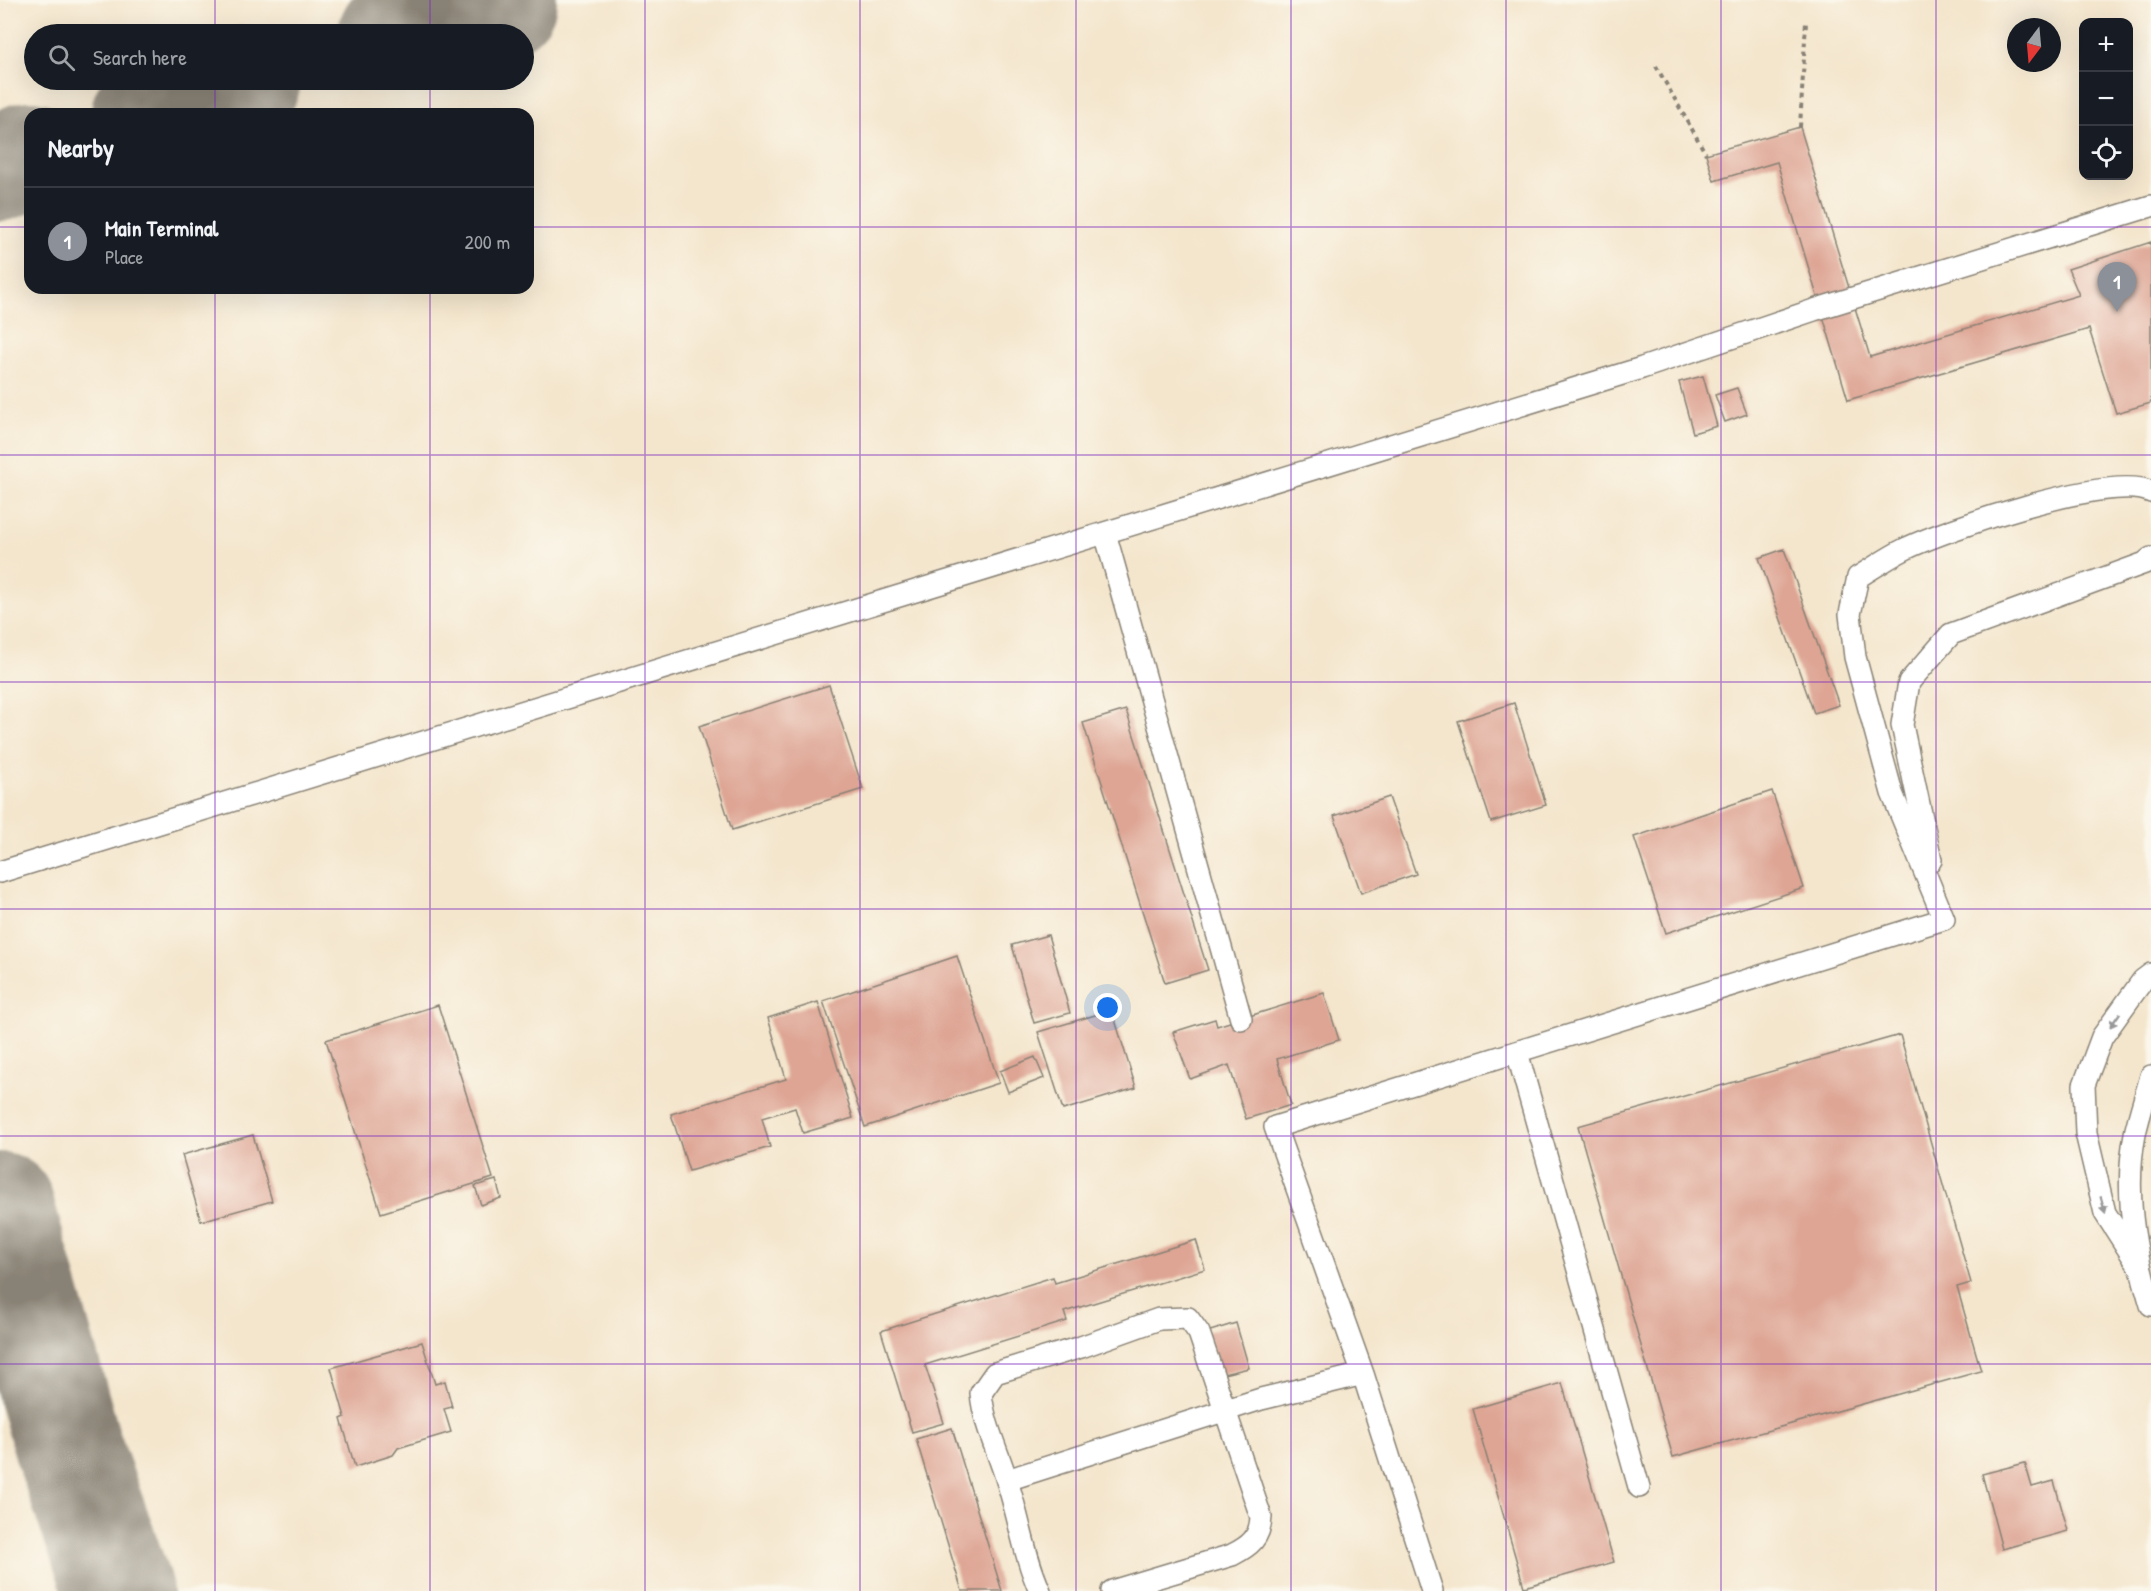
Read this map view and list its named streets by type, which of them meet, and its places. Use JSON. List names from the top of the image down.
{
  "north": "bottom",
  "page": {
    "map_buttons": ["+", "−"],
    "search": "Search here",
    "heading": "Nearby",
    "list": [
      {
        "mark": "1",
        "name": "Main Terminal",
        "note": "Place",
        "value": "200 m"
      }
    ],
    "pins": "1"
  }
}
